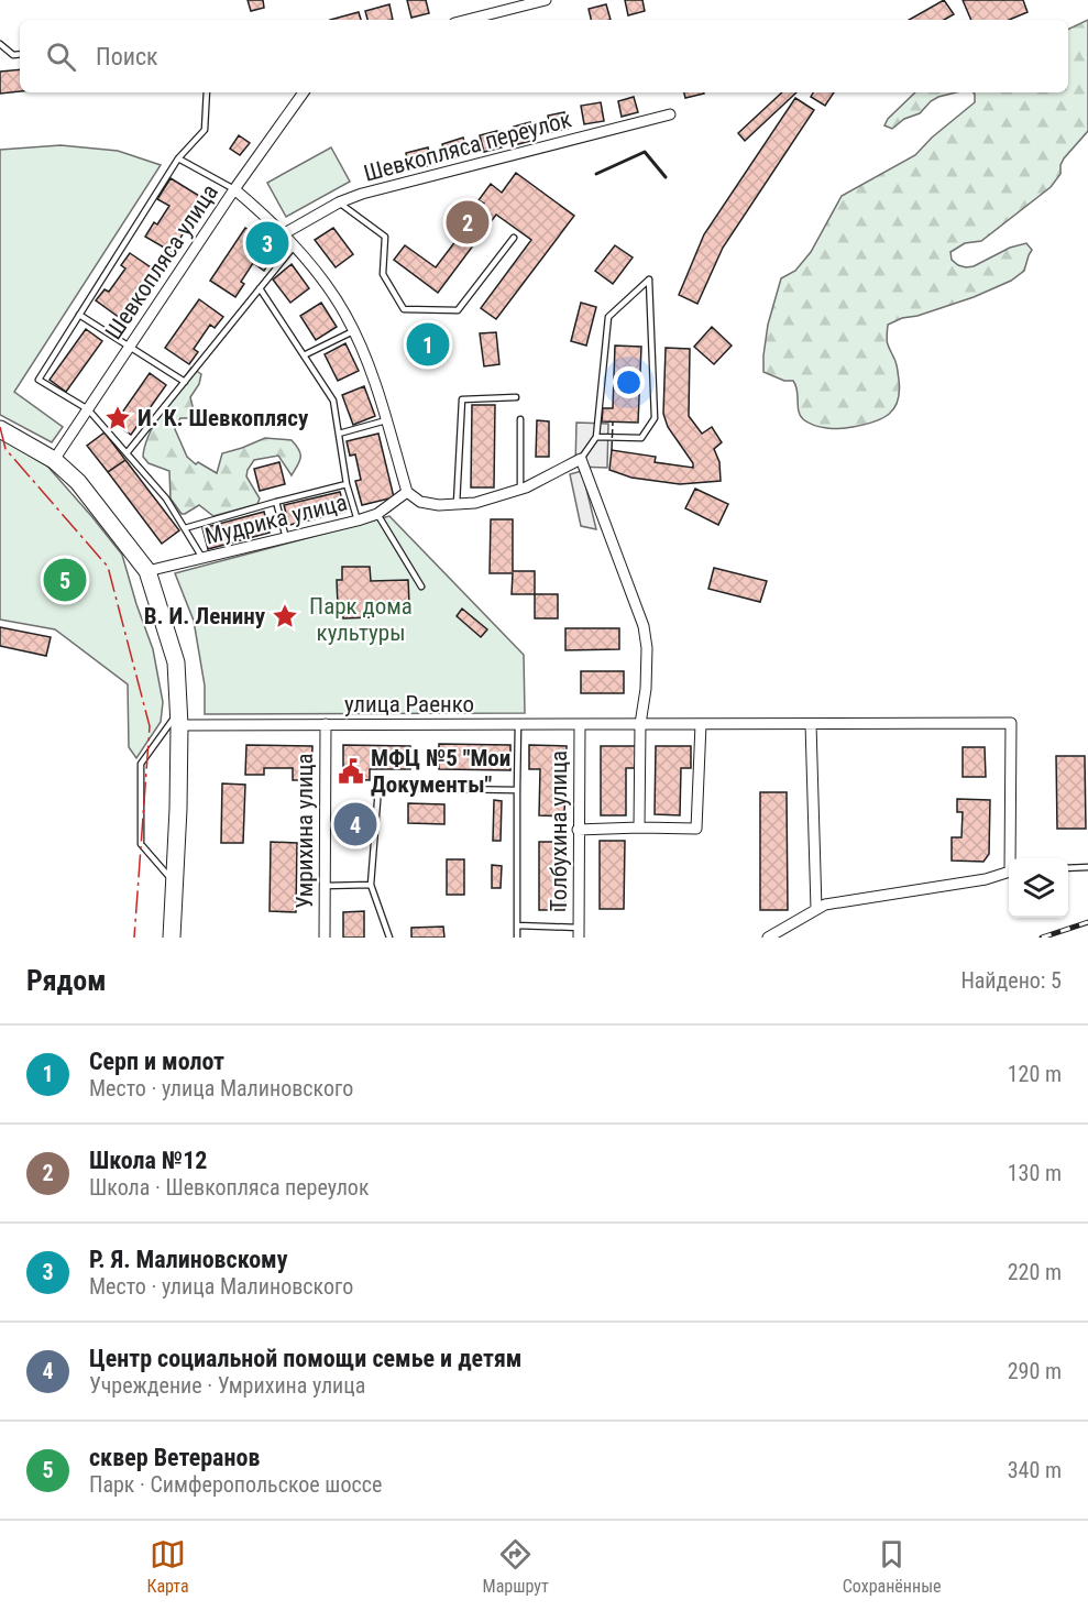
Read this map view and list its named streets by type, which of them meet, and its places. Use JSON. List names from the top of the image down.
{
  "streets": {
    "street": [
      "Шевкопляса переулок",
      "Шевкопляса улица",
      "Мудрика улица",
      "улица Раенко",
      "Умрихина улица",
      "Толбухина улица"
    ]
  },
  "crossings": [
    ["улица Раенко", "Умрихина улица"],
    ["улица Раенко", "Толбухина улица"]
  ],
  "parks": ["Парк дома культуры"],
  "places": {
    "place": ["И. К. Шевкоплясу", "В. И. Ленину"],
    "public building": ["МФЦ №5 \"Мои Документы\""]
  },
  "page": {
    "search": "Поиск",
    "pins": [
      "2",
      "3",
      "1",
      "5",
      "4"
    ],
    "heading": ["Рядом", "Найдено: 5"],
    "list": [
      {
        "mark": "1",
        "name": "Серп и молот",
        "note": "Место · улица Малиновского",
        "value": "120 m"
      },
      {
        "mark": "2",
        "name": "Школа №12",
        "note": "Школа · Шевкопляса переулок",
        "value": "130 m"
      },
      {
        "mark": "3",
        "name": "Р. Я. Малиновскому",
        "note": "Место · улица Малиновского",
        "value": "220 m"
      },
      {
        "mark": "4",
        "name": "Центр социальной помощи семье и детям",
        "note": "Учреждение · Умрихина улица",
        "value": "290 m"
      },
      {
        "mark": "5",
        "name": "сквер Ветеранов",
        "note": "Парк · Симферопольское шоссе",
        "value": "340 m"
      }
    ],
    "nav": ["Карта", "Маршрут", "Сохранённые"]
  }
}
